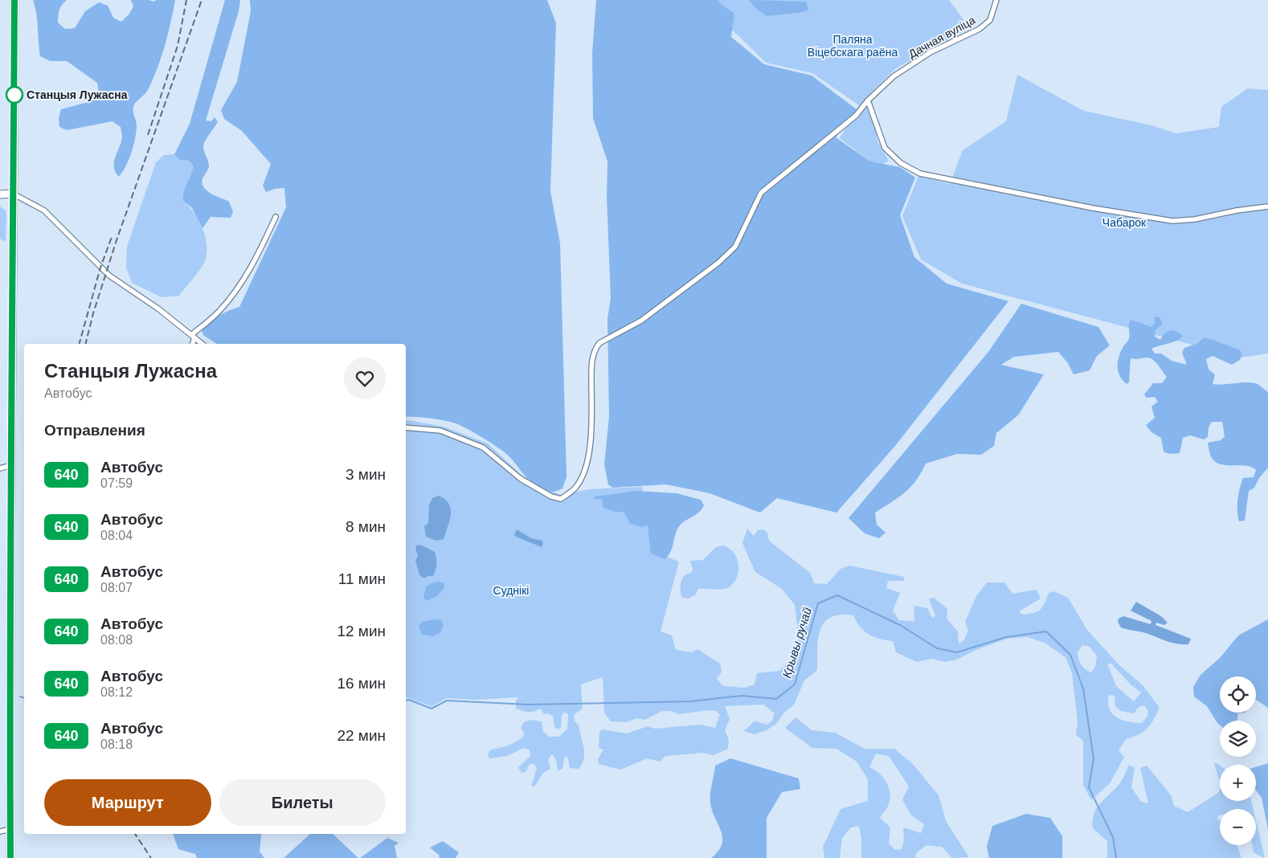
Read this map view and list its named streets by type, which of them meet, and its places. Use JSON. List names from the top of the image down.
{
  "streets": {
    "street": ["Дачная вуліца"]
  },
  "water": ["Крывы ручай"],
  "parks": ["Паляна Віцебскага раёна", "Чабарок", "Суднікі"],
  "places": ["Станцыя Лужасна"],
  "lines": ["bus line 640"],
  "page": {
    "heading": [
      ["Станцыя Лужасна", "Автобус"],
      "Отправления"
    ],
    "list": [
      {
        "mark": "640",
        "name": "Автобус",
        "note": "07:59",
        "value": "3 мин"
      },
      {
        "mark": "640",
        "name": "Автобус",
        "note": "08:04",
        "value": "8 мин"
      },
      {
        "mark": "640",
        "name": "Автобус",
        "note": "08:07",
        "value": "11 мин"
      },
      {
        "mark": "640",
        "name": "Автобус",
        "note": "08:08",
        "value": "12 мин"
      },
      {
        "mark": "640",
        "name": "Автобус",
        "note": "08:12",
        "value": "16 мин"
      },
      {
        "mark": "640",
        "name": "Автобус",
        "note": "08:18",
        "value": "22 мин"
      }
    ],
    "map_buttons": ["+", "−"],
    "buttons": ["Маршрут", "Билеты"]
  }
}
